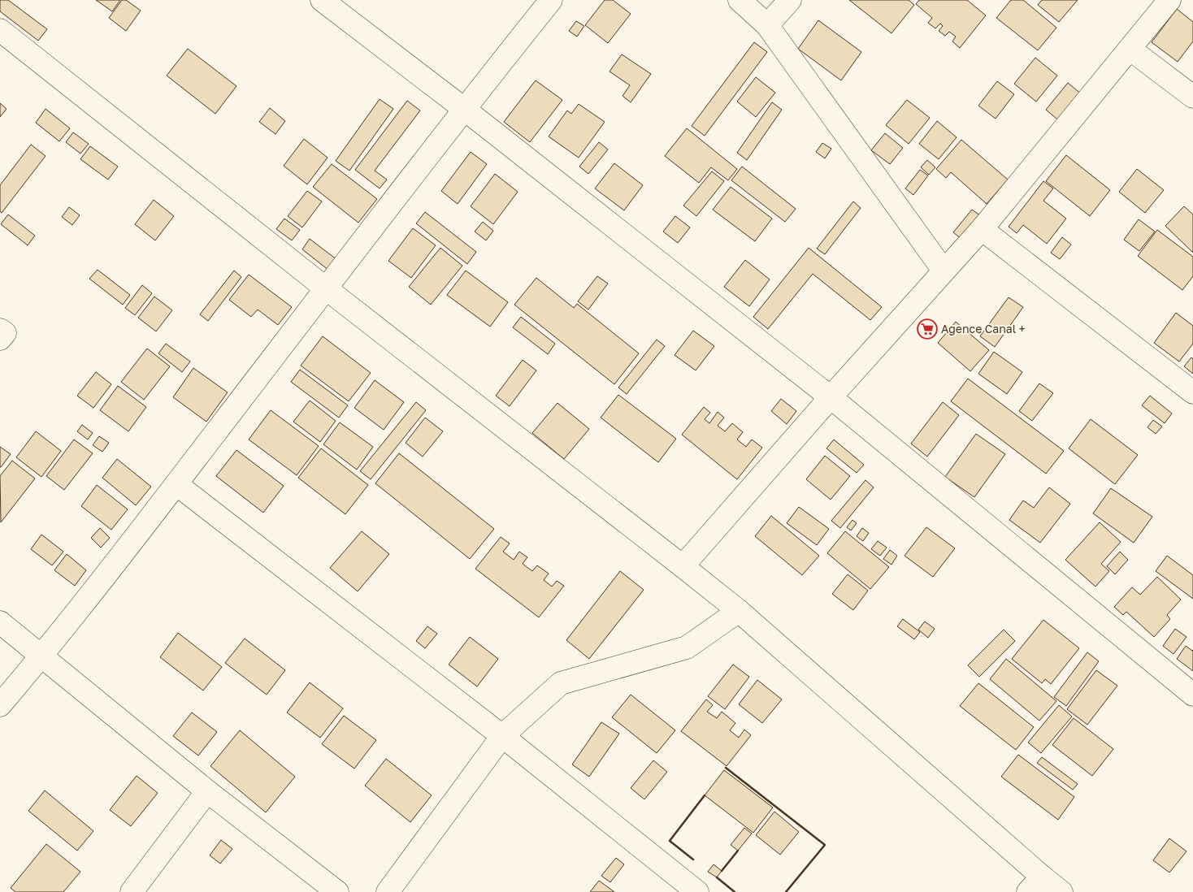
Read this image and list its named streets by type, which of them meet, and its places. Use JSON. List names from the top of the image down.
{
  "places": {
    "supermarket": ["Agence Canal +"]
  }
}
